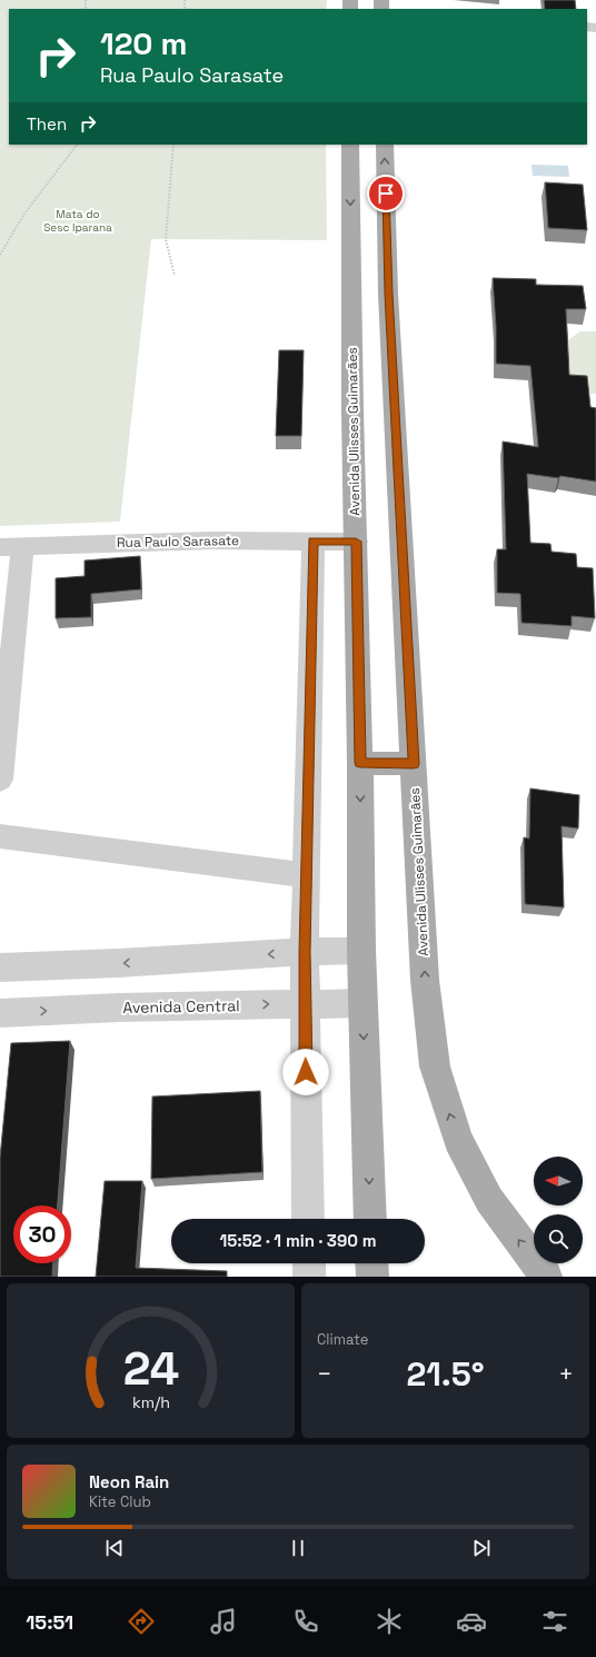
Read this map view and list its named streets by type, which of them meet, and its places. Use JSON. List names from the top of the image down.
{
  "streets": {
    "main road": ["Avenida Ulisses Guimarães"],
    "street": ["Rua Paulo Sarasate", "Avenida Central"]
  },
  "crossings": [
    ["Avenida Ulisses Guimarães", "Rua Paulo Sarasate"],
    ["Avenida Ulisses Guimarães", "Avenida Central"]
  ],
  "parks": ["Mata do Sesc Iparana"],
  "north": "left",
  "page": {
    "turn": ["120 m", "Rua Paulo Sarasate"],
    "then": "Then",
    "limit": "30",
    "trip": "15:52 · 1 min · 390 m",
    "tile": "Climate",
    "heat": ["−", "21.5°", "+"],
    "song": ["Neon Rain", "Kite Club"],
    "tabs": "15:51",
    "gauge": ["24", "km/h"]
  }
}
